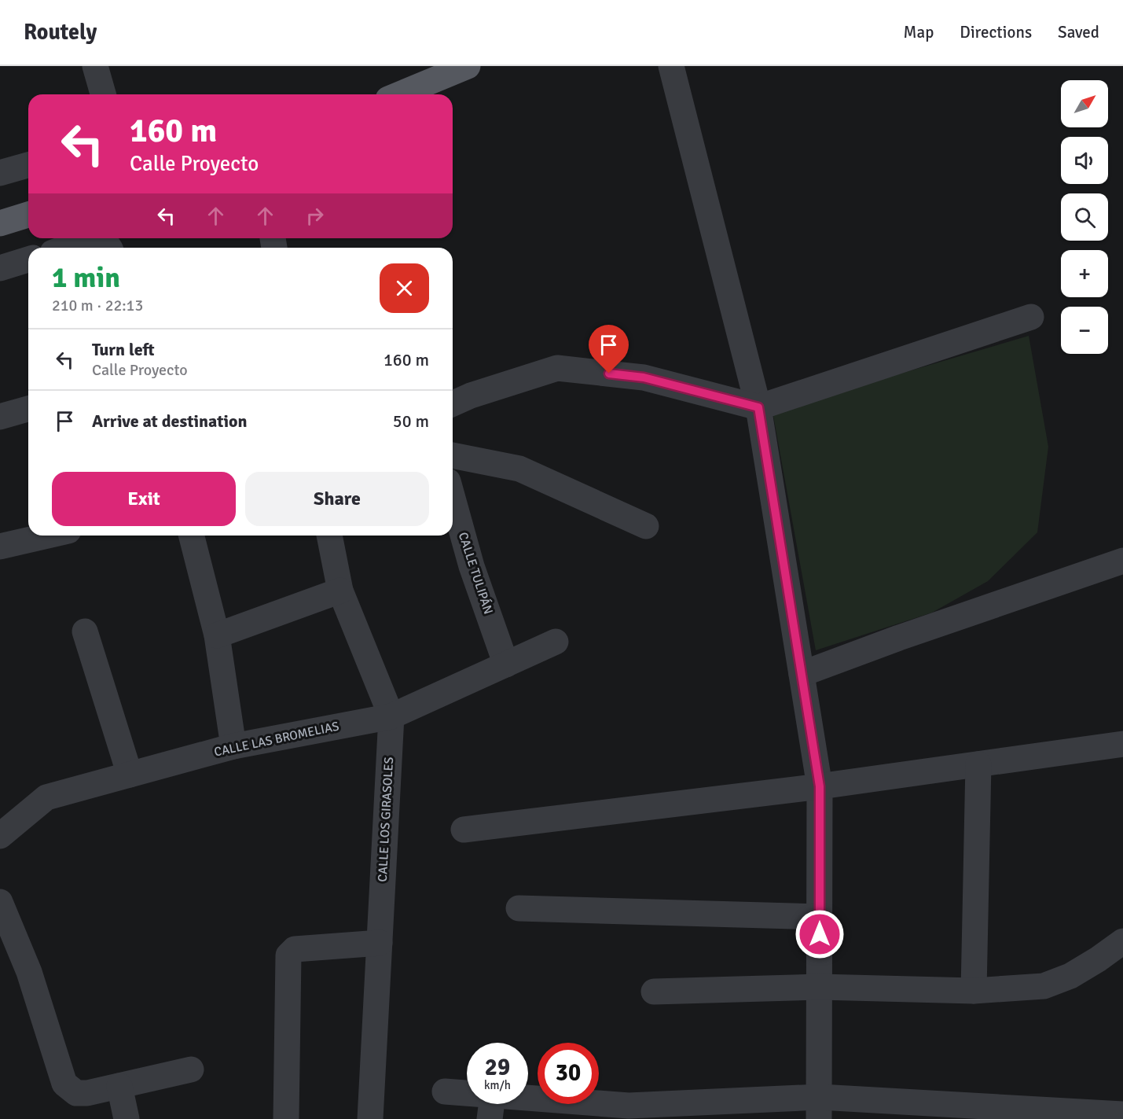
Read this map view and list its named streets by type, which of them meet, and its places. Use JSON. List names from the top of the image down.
{
  "streets": {
    "street": ["CALLE TULIPÁN", "CALLE LAS BROMELIAS", "CALLE LOS GIRASOLES"]
  },
  "crossings": [
    ["CALLE TULIPÁN", "CALLE LAS BROMELIAS"],
    ["CALLE LAS BROMELIAS", "CALLE LOS GIRASOLES"]
  ],
  "north": "top right",
  "page": {
    "header": "Routely",
    "nav": ["Map", "Directions", "Saved"],
    "map_buttons": ["+", "−"],
    "turn": ["160 m", "Calle Proyecto"],
    "heading": ["1 min", "210 m · 22:13"],
    "list": [
      {
        "name": "Turn left",
        "note": "Calle Proyecto",
        "value": "160 m"
      },
      {
        "name": "Arrive at destination",
        "value": "50 m"
      }
    ],
    "buttons": ["Exit", "Share"],
    "speed": "29 km/h",
    "limit": "30"
  }
}
